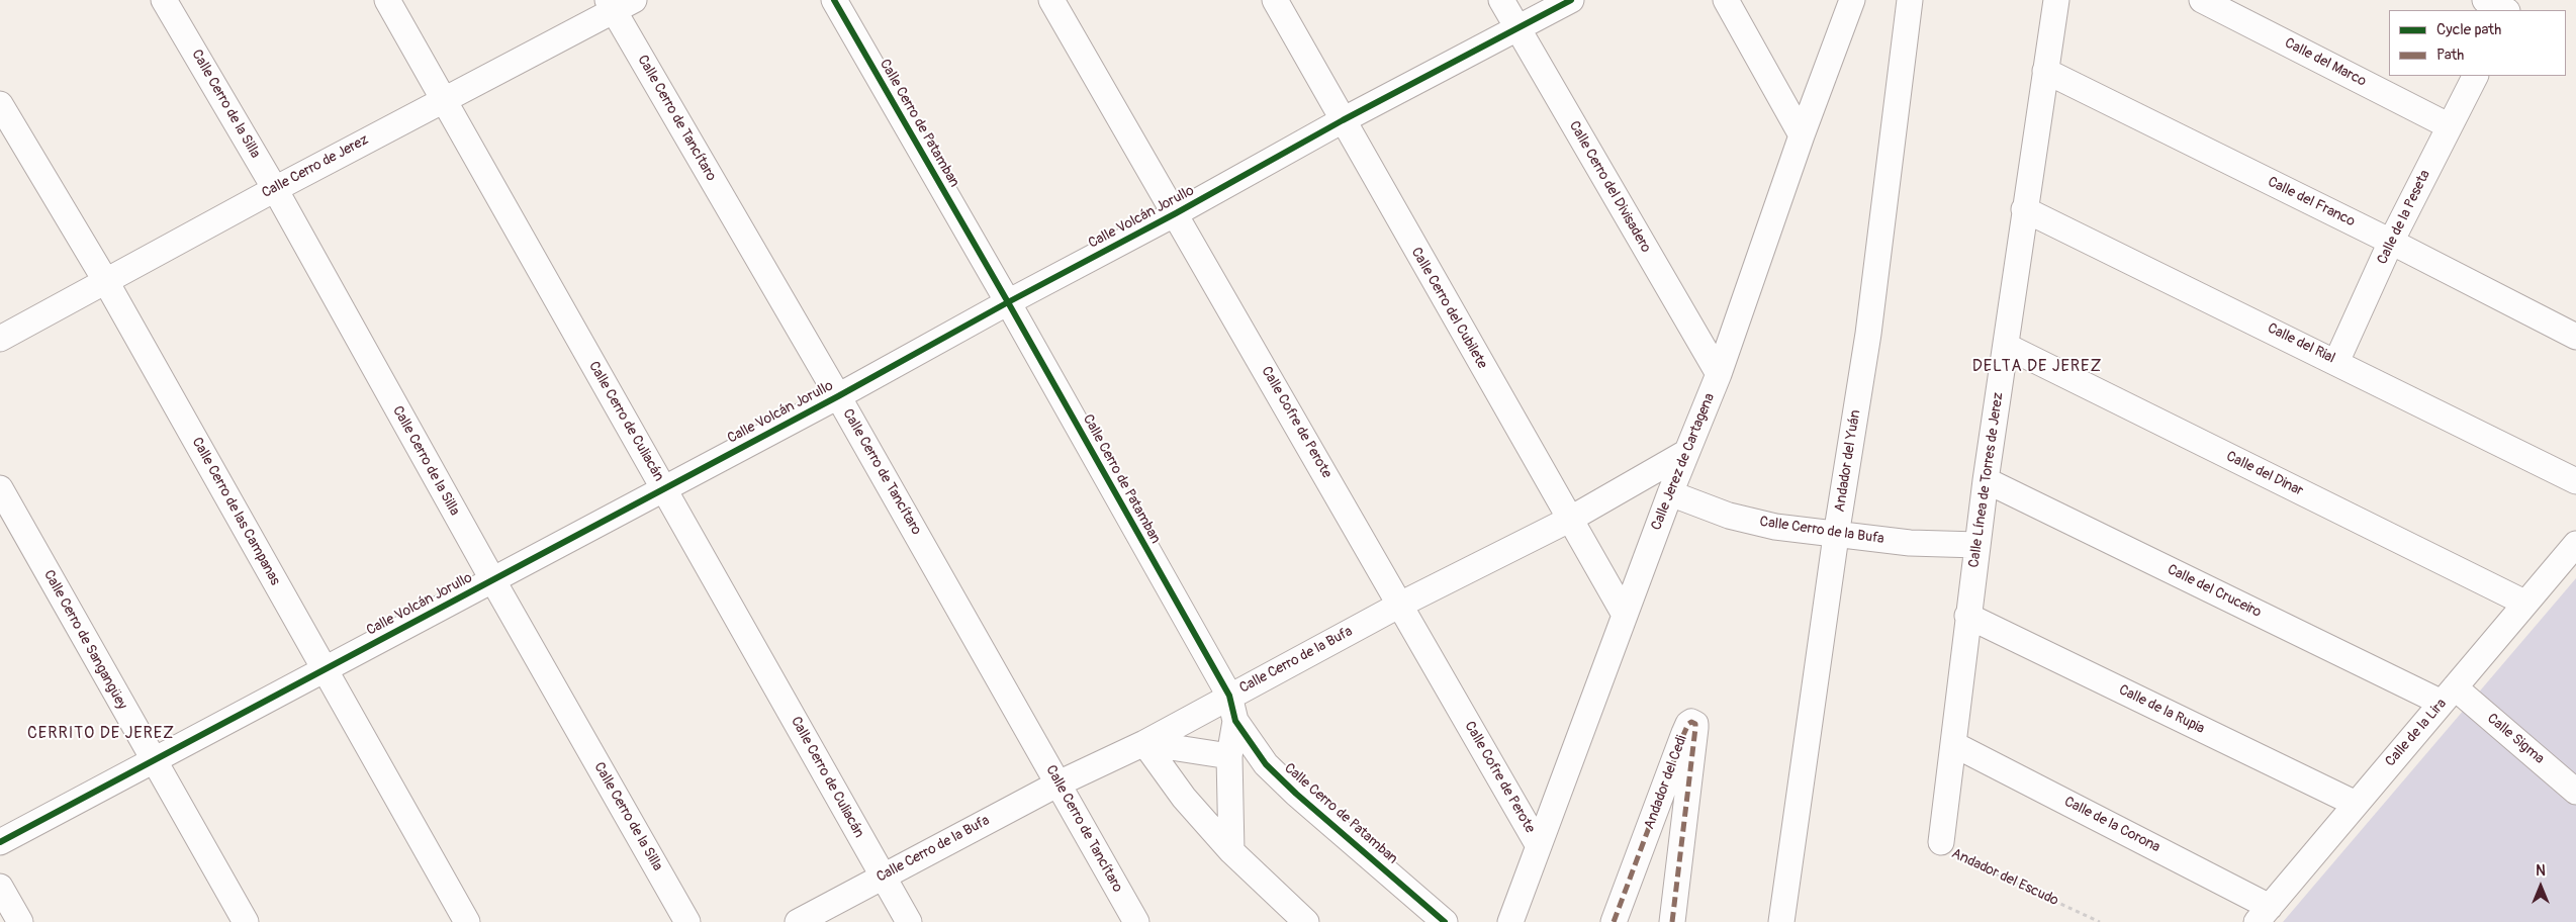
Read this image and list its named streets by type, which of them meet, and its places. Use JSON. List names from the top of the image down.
{
  "streets": {
    "street": [
      "Calle del Marco",
      "Calle Cerro de la Silla",
      "Calle Cerro de Tancítaro",
      "Calle Cerro de Patamban",
      "Calle Cerro de Jerez",
      "Calle Cerro del Divisadero",
      "Calle del Franco",
      "Calle Volcán Jorullo",
      "Calle de la Peseta",
      "Calle Cerro del Cubilete",
      "Calle del Rial",
      "Calle Cerro de Culiacán",
      "Calle Cofre de Perote",
      "Andador del Yuán",
      "Calle Jerez de Cartagena",
      "Calle del Dinar",
      "Calle Línea de Torres de Jerez",
      "Calle Cerro de las Campanas",
      "Calle Cerro de la Bufa",
      "Calle del Cruceiro",
      "Calle Cerro de Sangangüey",
      "Calle de la Rupia",
      "Calle de la Lira",
      "Calle Sigma",
      "Andador del Cedi",
      "Calle de la Corona"
    ],
    "path": ["Andador del Escudo"]
  },
  "crossings": [
    ["Calle del Marco", "Calle de la Peseta"],
    ["Calle Cerro de la Silla", "Calle Cerro de Jerez"],
    ["Calle Cerro de la Silla", "Calle Volcán Jorullo"],
    ["Calle Cerro de Tancítaro", "Calle Cerro de Jerez"],
    ["Calle Cerro de Tancítaro", "Calle Volcán Jorullo"],
    ["Calle Cerro de Tancítaro", "Calle Cerro de la Bufa"],
    ["Calle Cerro de Patamban", "Calle Volcán Jorullo"],
    ["Calle Cerro de Patamban", "Calle Cerro de la Bufa"],
    ["Calle Cerro de Jerez", "Calle Cerro de Culiacán"],
    ["Calle Cerro de Jerez", "Calle Cerro de las Campanas"],
    ["Calle Cerro del Divisadero", "Calle Volcán Jorullo"],
    ["Calle Cerro del Divisadero", "Calle Jerez de Cartagena"],
    ["Calle del Franco", "Calle de la Peseta"],
    ["Calle del Franco", "Calle Línea de Torres de Jerez"],
    ["Calle Volcán Jorullo", "Calle Cerro del Cubilete"],
    ["Calle Volcán Jorullo", "Calle Cerro de Culiacán"],
    ["Calle Volcán Jorullo", "Calle Cofre de Perote"],
    ["Calle Volcán Jorullo", "Calle Cerro de las Campanas"],
    ["Calle Volcán Jorullo", "Calle Cerro de Sangangüey"],
    ["Calle de la Peseta", "Calle del Rial"],
    ["Calle Cerro del Cubilete", "Calle Jerez de Cartagena"],
    ["Calle Cerro del Cubilete", "Calle Cerro de la Bufa"],
    ["Calle del Rial", "Calle Línea de Torres de Jerez"],
    ["Calle Cerro de Culiacán", "Calle Cerro de la Bufa"],
    ["Calle Cofre de Perote", "Calle Jerez de Cartagena"],
    ["Calle Cofre de Perote", "Calle Cerro de la Bufa"],
    ["Andador del Yuán", "Calle Cerro de la Bufa"],
    ["Calle Jerez de Cartagena", "Calle Cerro de la Bufa"],
    ["Calle del Dinar", "Calle Línea de Torres de Jerez"],
    ["Calle del Dinar", "Calle de la Lira"],
    ["Calle Línea de Torres de Jerez", "Calle Cerro de la Bufa"],
    ["Calle Línea de Torres de Jerez", "Calle del Cruceiro"],
    ["Calle Línea de Torres de Jerez", "Calle de la Rupia"],
    ["Calle Línea de Torres de Jerez", "Calle de la Corona"],
    ["Calle Línea de Torres de Jerez", "Andador del Escudo"],
    ["Calle del Cruceiro", "Calle de la Lira"],
    ["Calle del Cruceiro", "Calle Sigma"],
    ["Calle de la Rupia", "Calle de la Lira"],
    ["Calle de la Lira", "Calle Sigma"],
    ["Calle de la Lira", "Calle de la Corona"]
  ],
  "districts": ["DELTA DE JEREZ", "CERRITO DE JEREZ"],
  "legend": ["Cycle path", "Path"],
  "north": "top"
}
